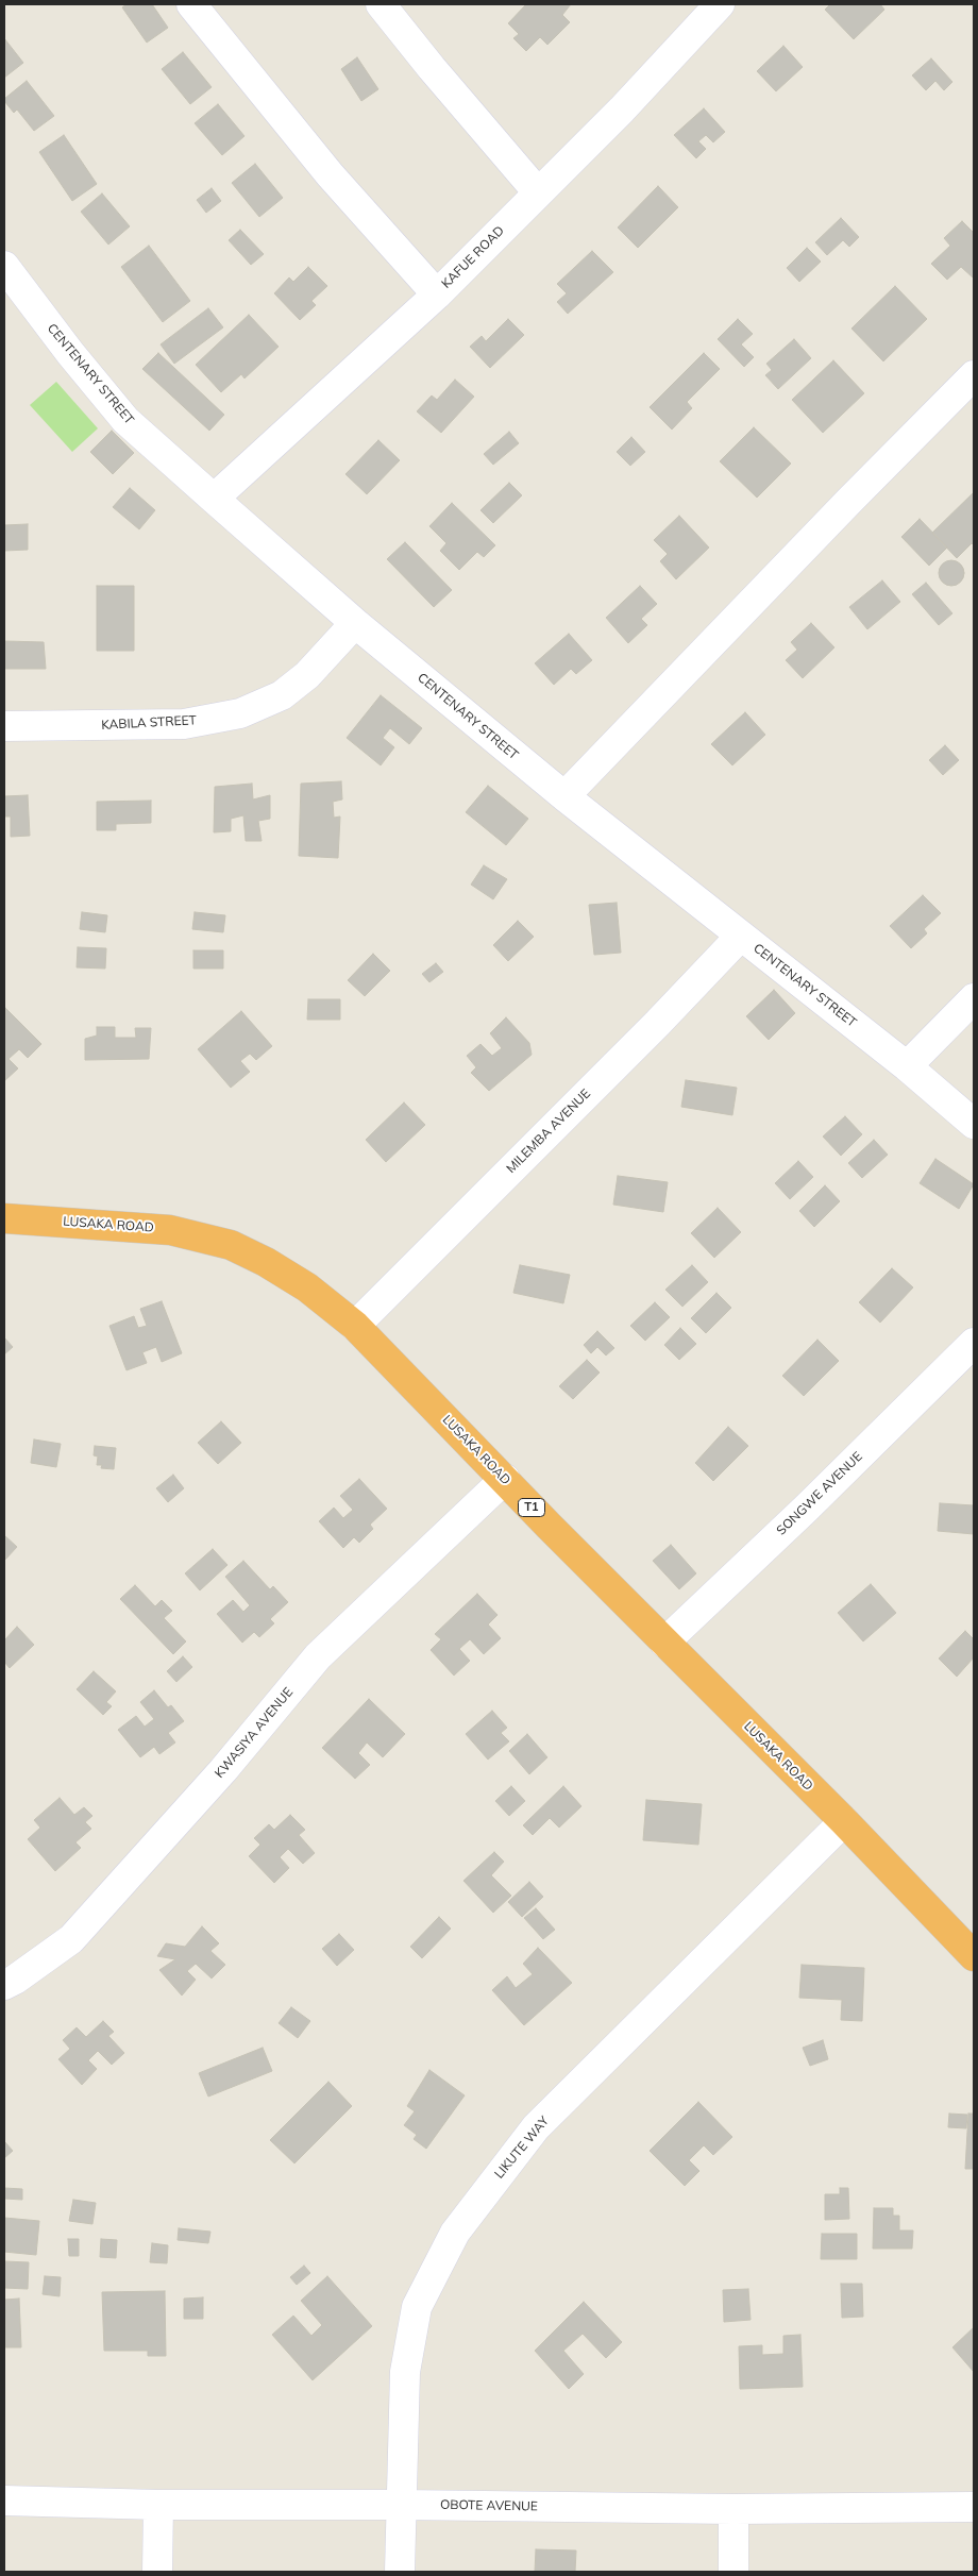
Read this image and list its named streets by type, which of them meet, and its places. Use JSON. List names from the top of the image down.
{
  "streets": {
    "highway": ["LUSAKA ROAD", "T1"],
    "street": [
      "KAFUE ROAD",
      "CENTENARY STREET",
      "KABILA STREET",
      "MILEMBA AVENUE",
      "SONGWE AVENUE",
      "KWASIYA AVENUE",
      "LIKUTE WAY",
      "OBOTE AVENUE"
    ]
  },
  "crossings": [
    ["KAFUE ROAD", "CENTENARY STREET"],
    ["CENTENARY STREET", "KABILA STREET"],
    ["CENTENARY STREET", "MILEMBA AVENUE"],
    ["MILEMBA AVENUE", "LUSAKA ROAD"],
    ["LUSAKA ROAD", "SONGWE AVENUE"],
    ["LUSAKA ROAD", "KWASIYA AVENUE"],
    ["LUSAKA ROAD", "LIKUTE WAY"],
    ["LIKUTE WAY", "OBOTE AVENUE"]
  ]
}
